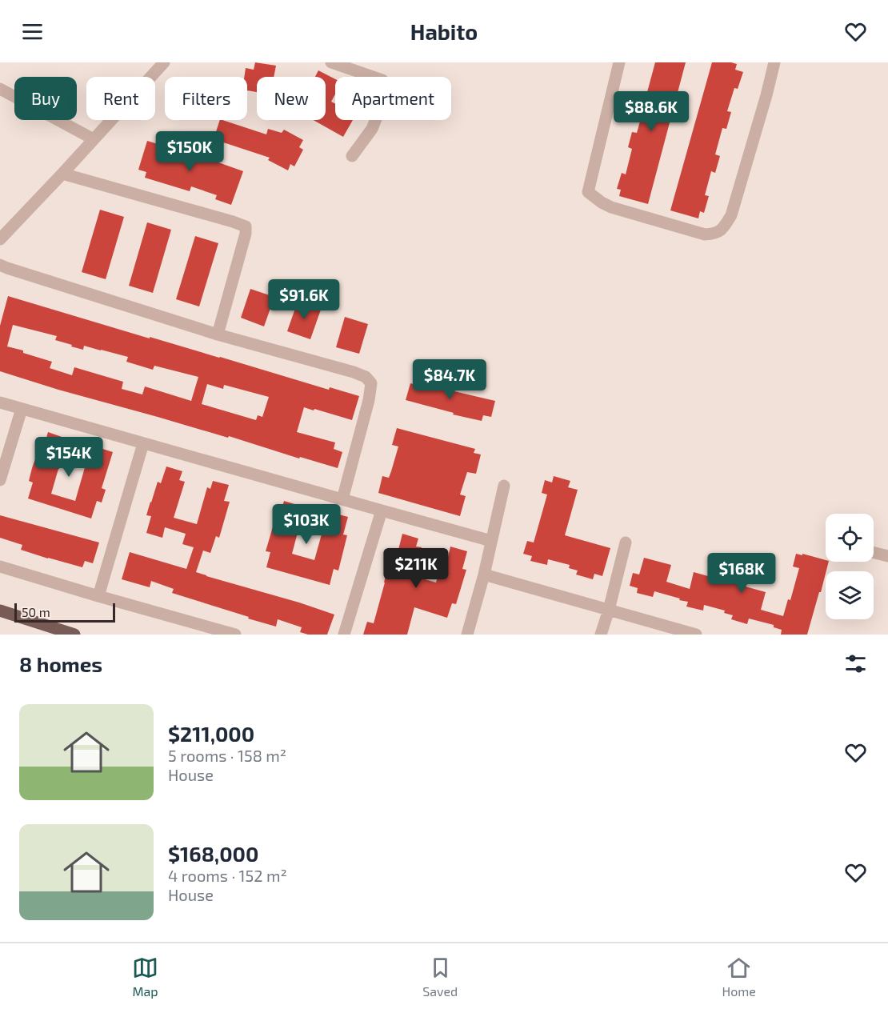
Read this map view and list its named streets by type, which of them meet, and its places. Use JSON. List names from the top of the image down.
{
  "scale_bar": "50 m",
  "page": {
    "header": "Habito",
    "chip": [
      "Buy",
      "Rent",
      "Filters",
      "New",
      "Apartment"
    ],
    "price": [
      "$88.6K",
      "$150K",
      "$91.6K",
      "$84.7K",
      "$154K",
      "$103K",
      "$211K",
      "$168K"
    ],
    "scale": "50 m",
    "heading": "8 homes",
    "list": [
      {
        "name": "$211,000",
        "note": "5 rooms · 158 m² · House"
      },
      {
        "name": "$168,000",
        "note": "4 rooms · 152 m² · House"
      }
    ],
    "tabs": ["Map", "Saved", "Home"]
  }
}
